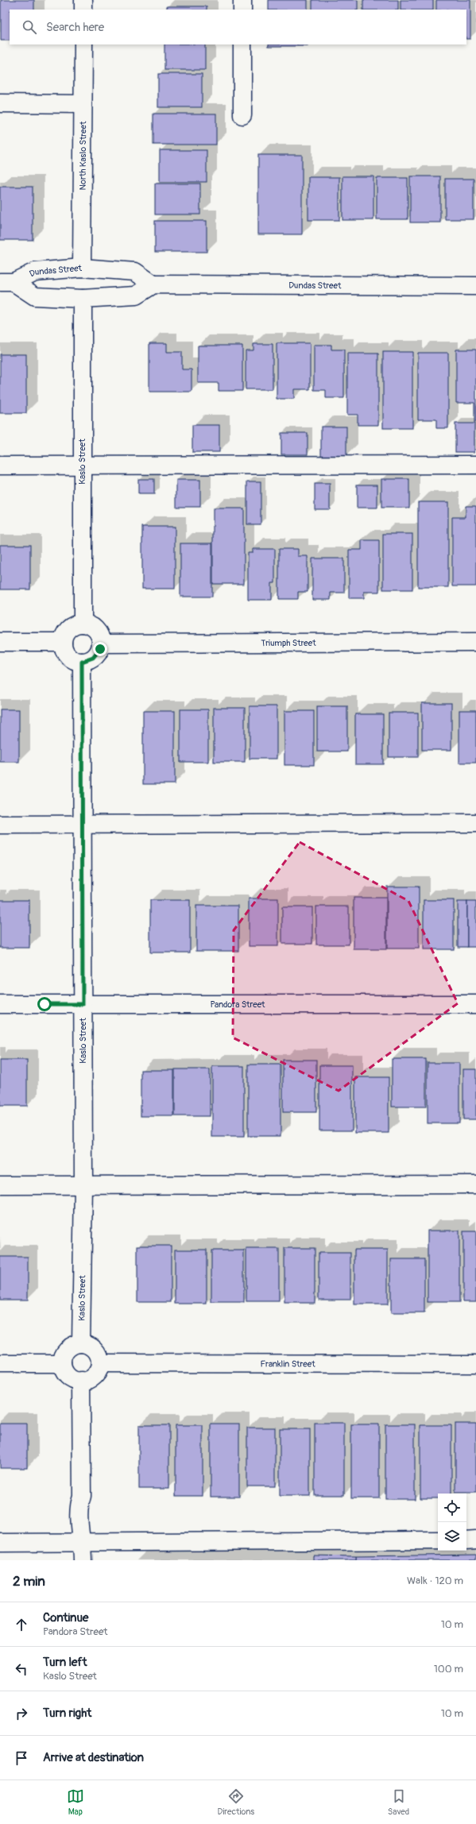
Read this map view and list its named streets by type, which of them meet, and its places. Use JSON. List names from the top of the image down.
{
  "streets": {
    "street": [
      "North Kaslo Street",
      "Dundas Street",
      "Kaslo Street",
      "Triumph Street",
      "Pandora Street",
      "Franklin Street"
    ]
  },
  "crossings": [
    ["North Kaslo Street", "Dundas Street"],
    ["Dundas Street", "Kaslo Street"],
    ["Kaslo Street", "Triumph Street"],
    ["Kaslo Street", "Pandora Street"],
    ["Kaslo Street", "Franklin Street"]
  ],
  "page": {
    "search": "Search here",
    "heading": ["2 min", "Walk · 120 m"],
    "list": [
      ["Continue", "Pandora Street", "10 m"],
      ["Turn left", "Kaslo Street", "100 m"],
      ["Turn right", "10 m"],
      "Arrive at destination"
    ],
    "nav": ["Map", "Directions", "Saved"]
  }
}
